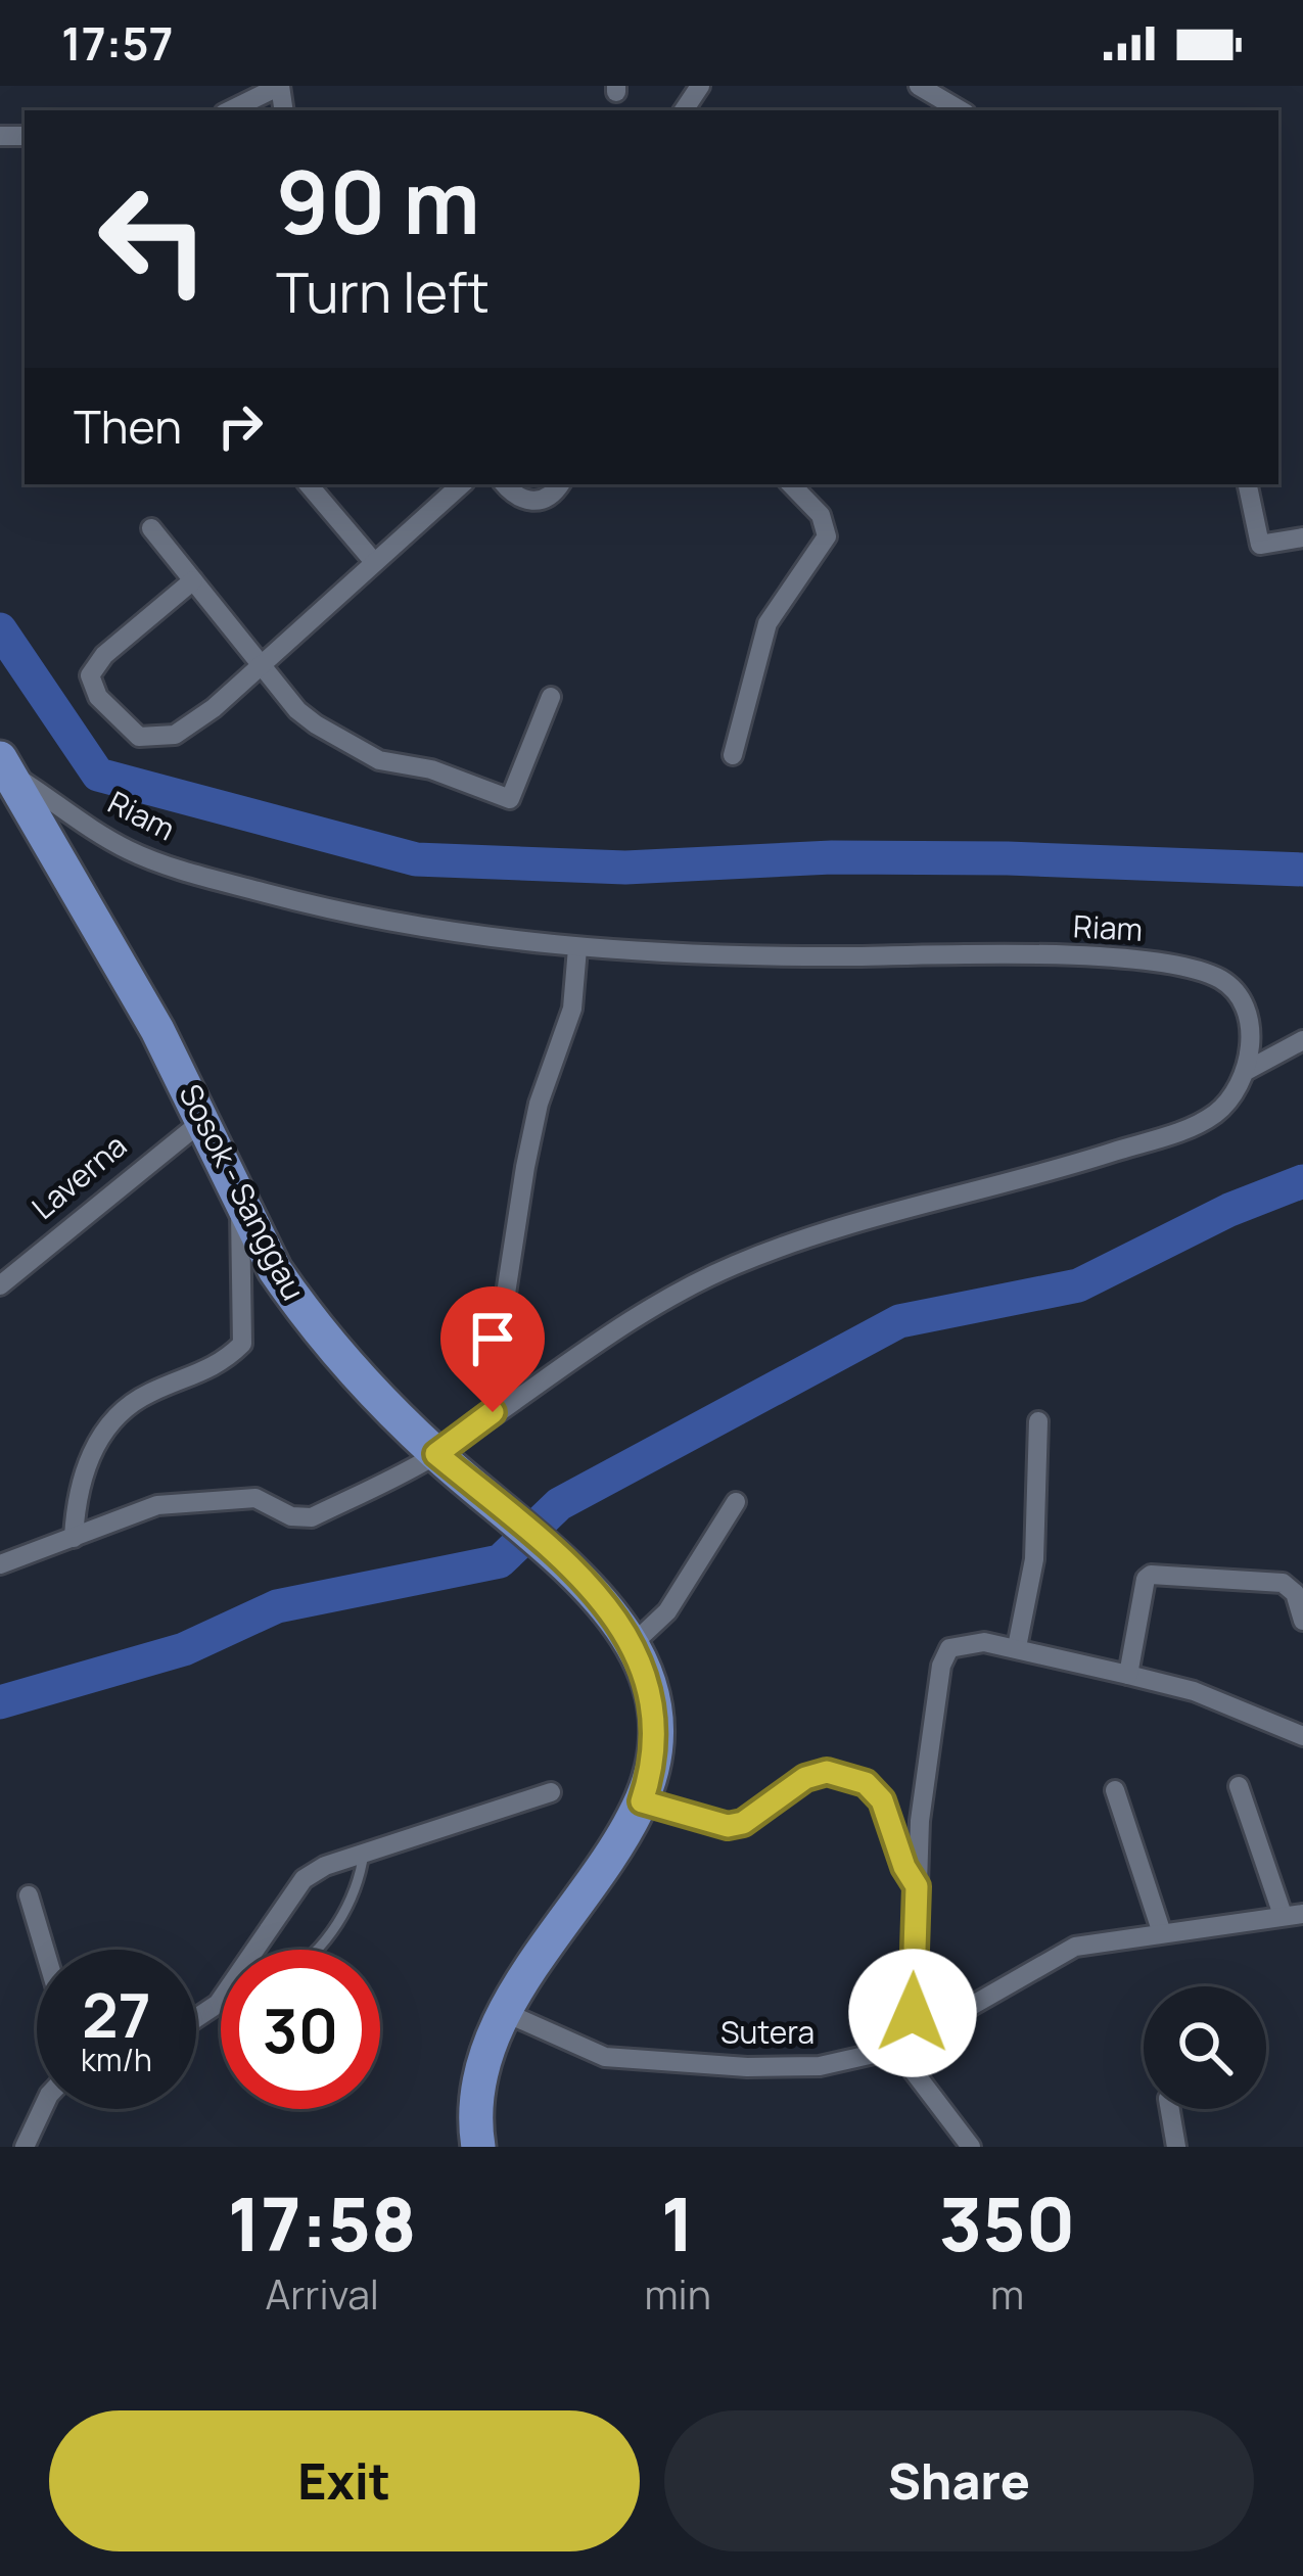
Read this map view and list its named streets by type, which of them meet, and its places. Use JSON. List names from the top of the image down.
{
  "streets": {
    "highway": ["Sosok - Sanggau"],
    "street": ["Riam", "Laverna", "Sutera"]
  },
  "crossings": [
    ["Riam", "Sosok - Sanggau"],
    ["Laverna", "Sosok - Sanggau"],
    ["Sosok - Sanggau", "Sutera"]
  ],
  "page": {
    "status": "17:57",
    "turn": ["90 m", "Turn left"],
    "then": "Then",
    "speed": "27 km/h",
    "limit": "30",
    "eta": [
      "17:58",
      "Arrival",
      "1",
      "min",
      "350",
      "m"
    ],
    "buttons": ["Exit", "Share"]
  }
}
